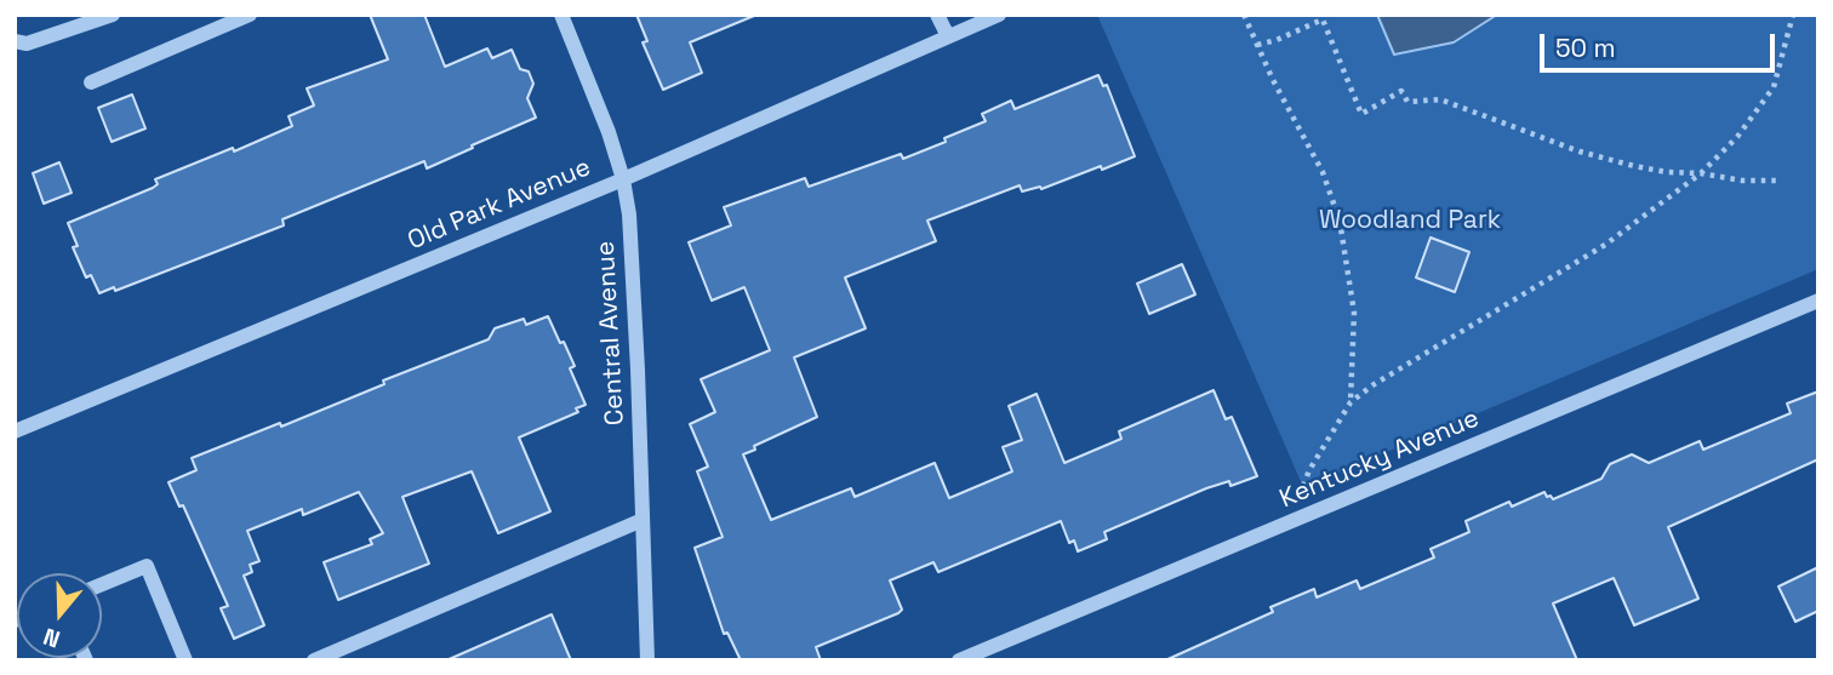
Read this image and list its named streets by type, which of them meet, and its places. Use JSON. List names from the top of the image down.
{
  "streets": {
    "street": ["Old Park Avenue", "Central Avenue", "Kentucky Avenue"]
  },
  "crossings": [
    ["Old Park Avenue", "Central Avenue"]
  ],
  "parks": ["Woodland Park"],
  "scale_bar": "50 m",
  "north": "bottom"
}
